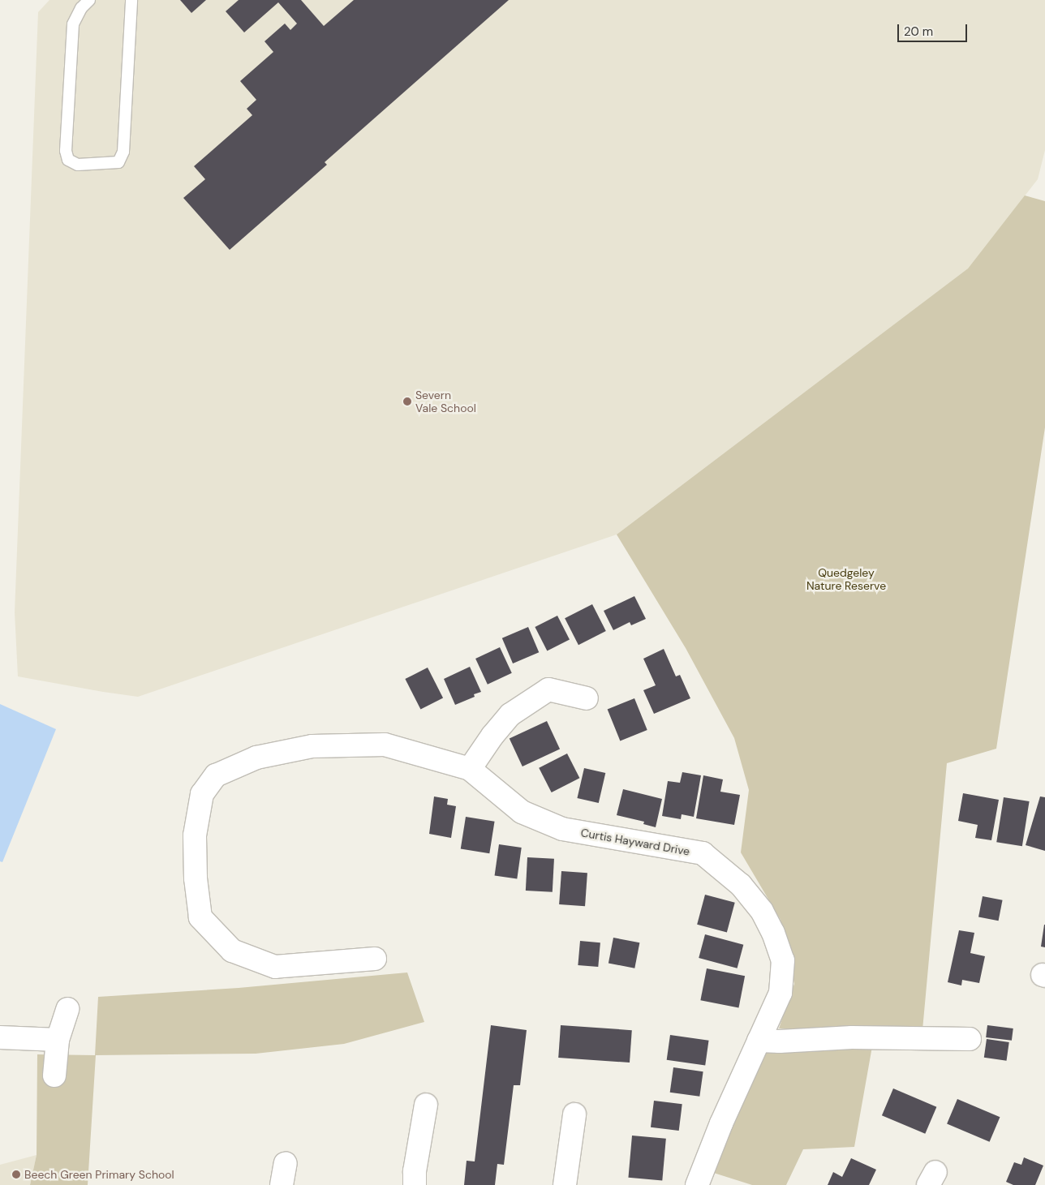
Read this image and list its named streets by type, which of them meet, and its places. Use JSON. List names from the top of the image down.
{
  "streets": {
    "street": ["Curtis Hayward Drive"]
  },
  "parks": ["Quedgeley Nature Reserve"],
  "places": ["Severn Vale School", "Beech Green Primary School"],
  "scale_bar": "20 m"
}
